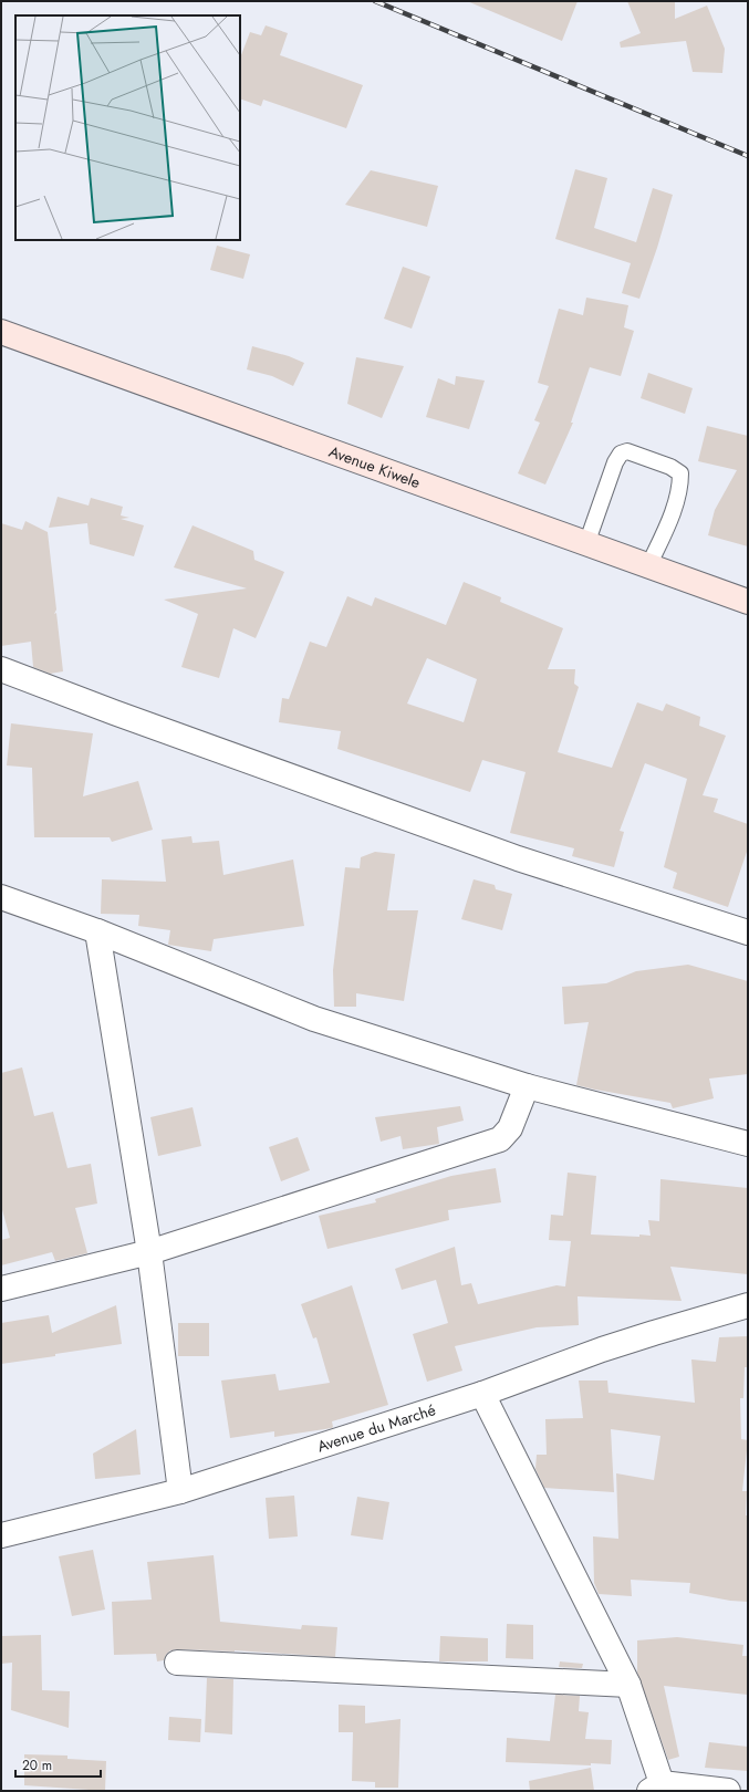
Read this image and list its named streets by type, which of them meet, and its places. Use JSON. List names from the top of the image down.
{
  "streets": {
    "street": ["Avenue Kiwele", "Avenue du Marché"]
  },
  "scale_bar": "20 m"
}
